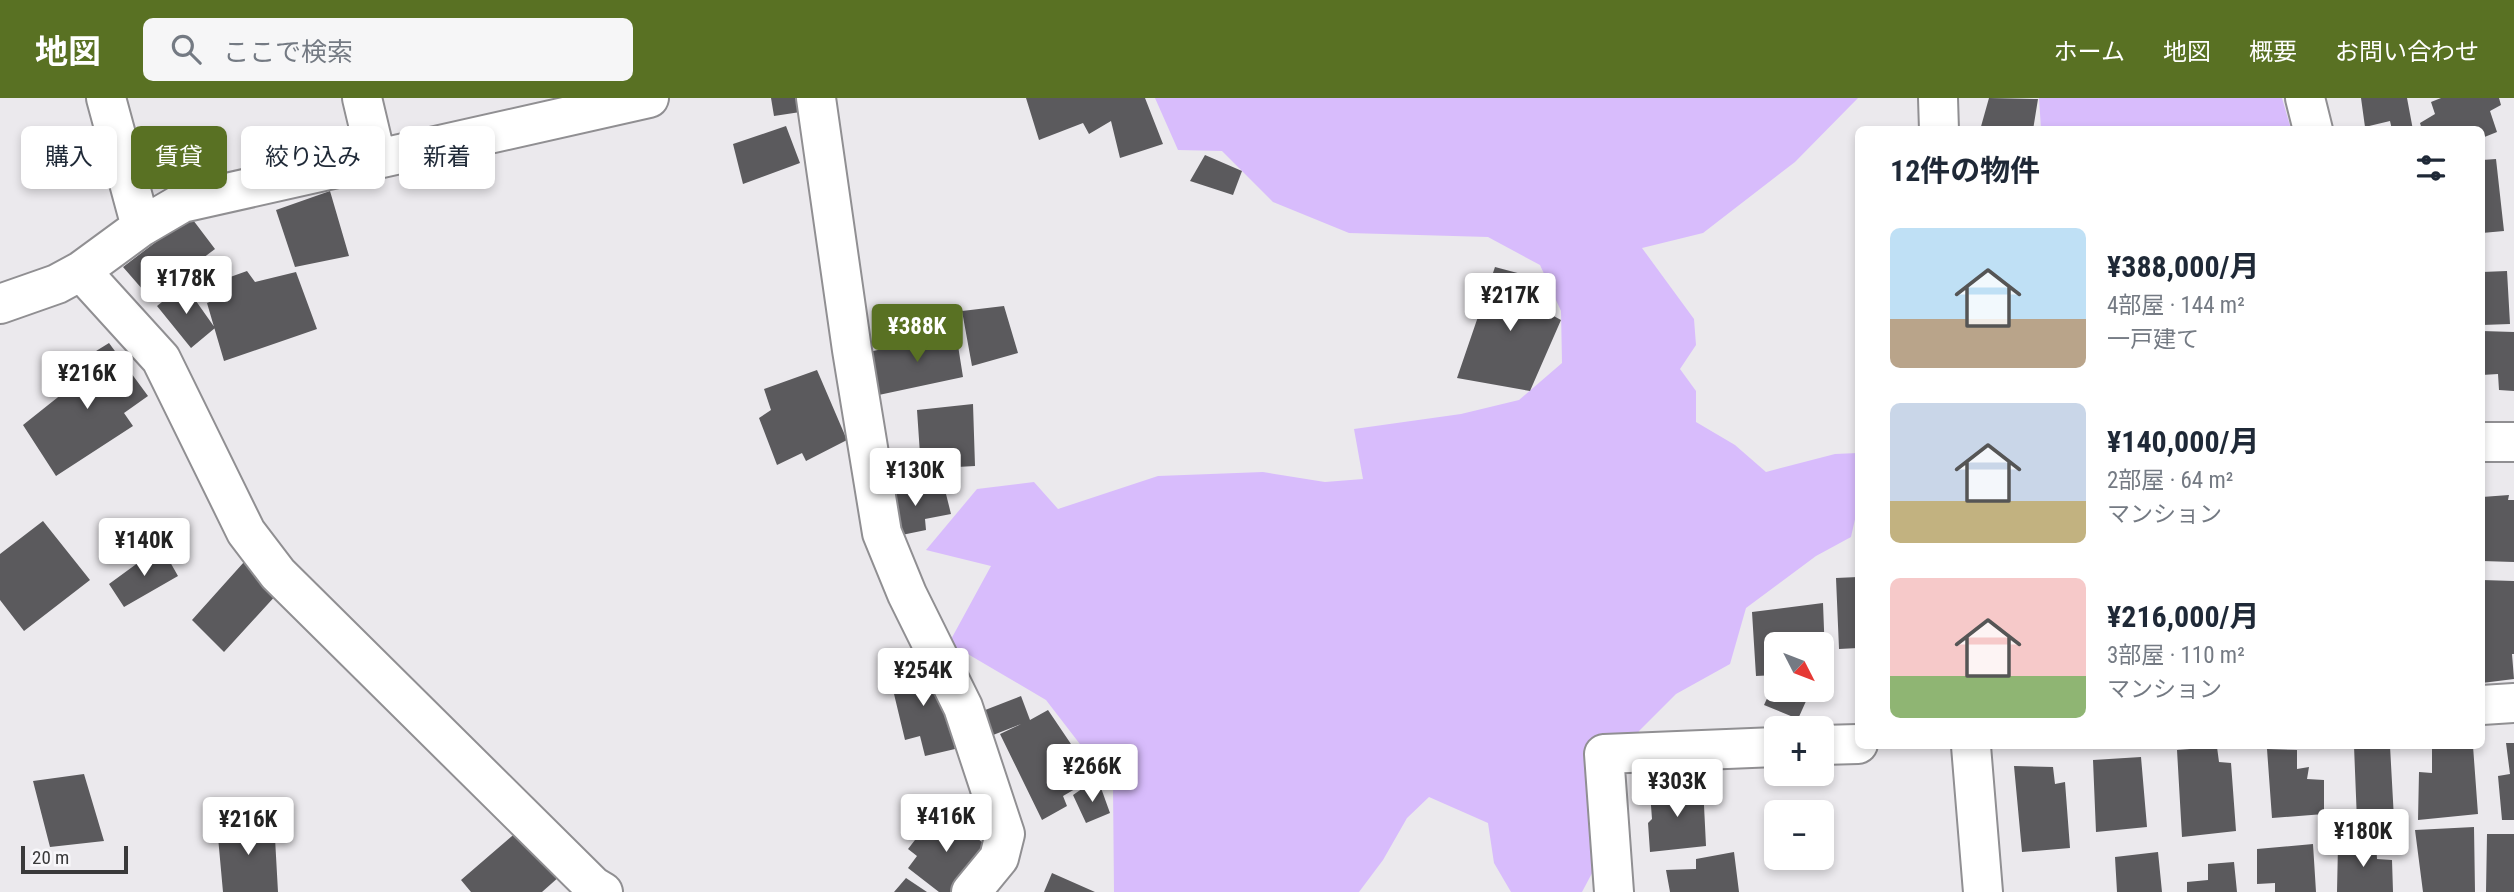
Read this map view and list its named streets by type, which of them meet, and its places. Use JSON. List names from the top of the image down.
{
  "scale_bar": "20 m",
  "north": "bottom right",
  "page": {
    "header": "地図",
    "search": "ここで検索",
    "nav": [
      "ホーム",
      "地図",
      "概要",
      "お問い合わせ"
    ],
    "chip": [
      "購入",
      "賃貸",
      "絞り込み",
      "新着"
    ],
    "heading": "12件の物件",
    "list": [
      {
        "name": "¥388,000/月",
        "note": "4部屋 · 144 m² · 一戸建て"
      },
      {
        "name": "¥140,000/月",
        "note": "2部屋 · 64 m² · マンション"
      },
      {
        "name": "¥216,000/月",
        "note": "3部屋 · 110 m² · マンション"
      }
    ],
    "price": [
      "¥178K",
      "¥217K",
      "¥388K",
      "¥216K",
      "¥130K",
      "¥140K",
      "¥254K",
      "¥266K",
      "¥303K",
      "¥416K",
      "¥216K",
      "¥180K"
    ],
    "map_buttons": ["+", "−"],
    "scale": "20 m"
  }
}
